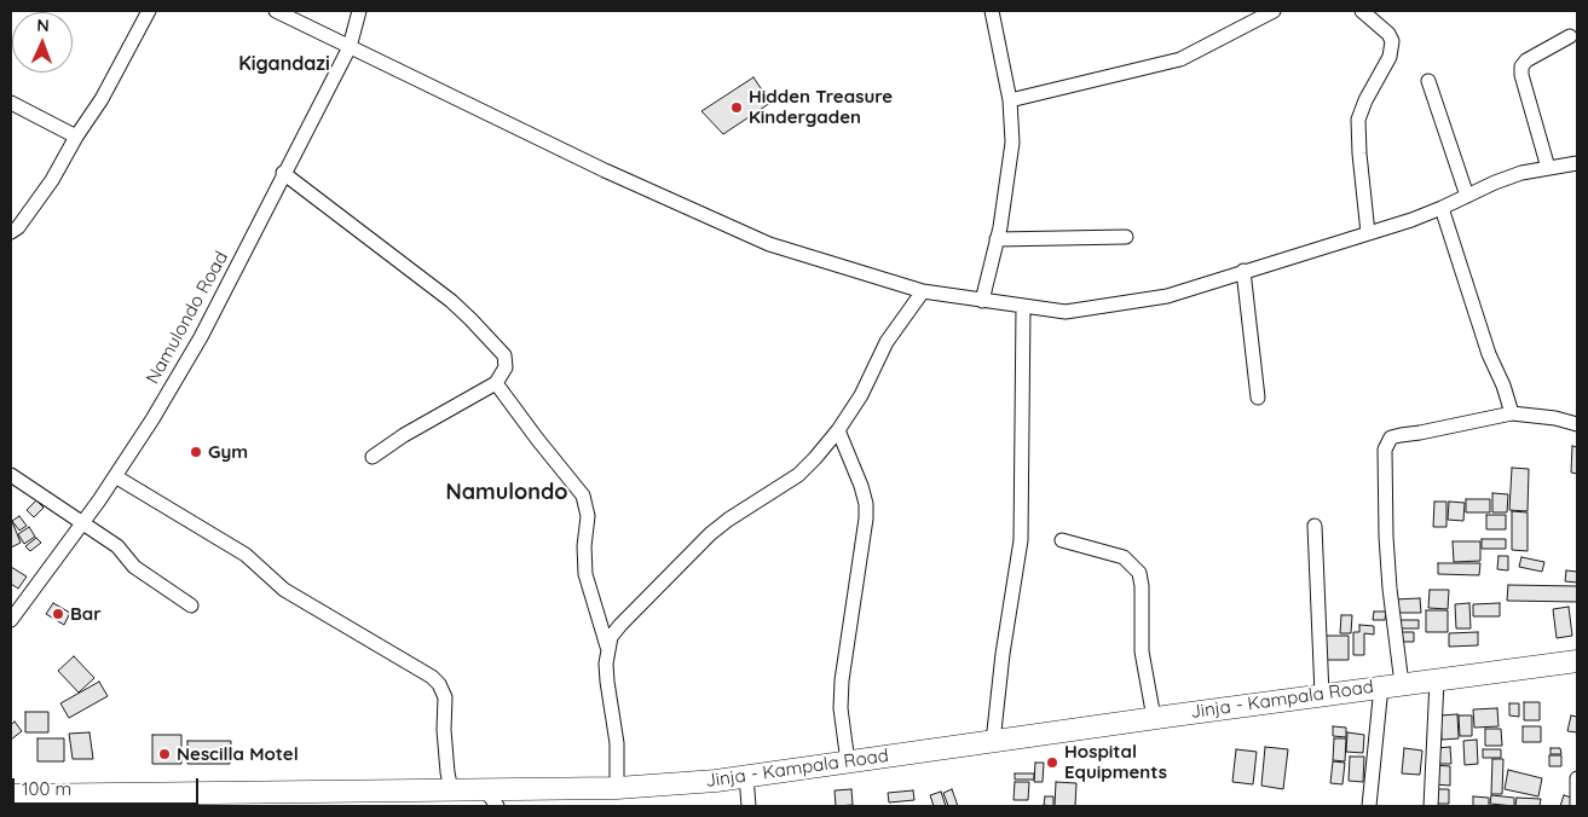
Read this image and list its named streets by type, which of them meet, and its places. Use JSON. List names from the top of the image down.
{
  "streets": {
    "highway": ["Jinja - Kampala Road"],
    "street": ["Namulondo Road"]
  },
  "districts": ["Kigandazi", "Namulondo"],
  "places": [
    "Hidden Treasure Kindergaden",
    "Gym",
    "Bar",
    "Nescilla Motel",
    "Hospital Equipments"
  ],
  "scale_bar": "100 m",
  "north": "top"
}
